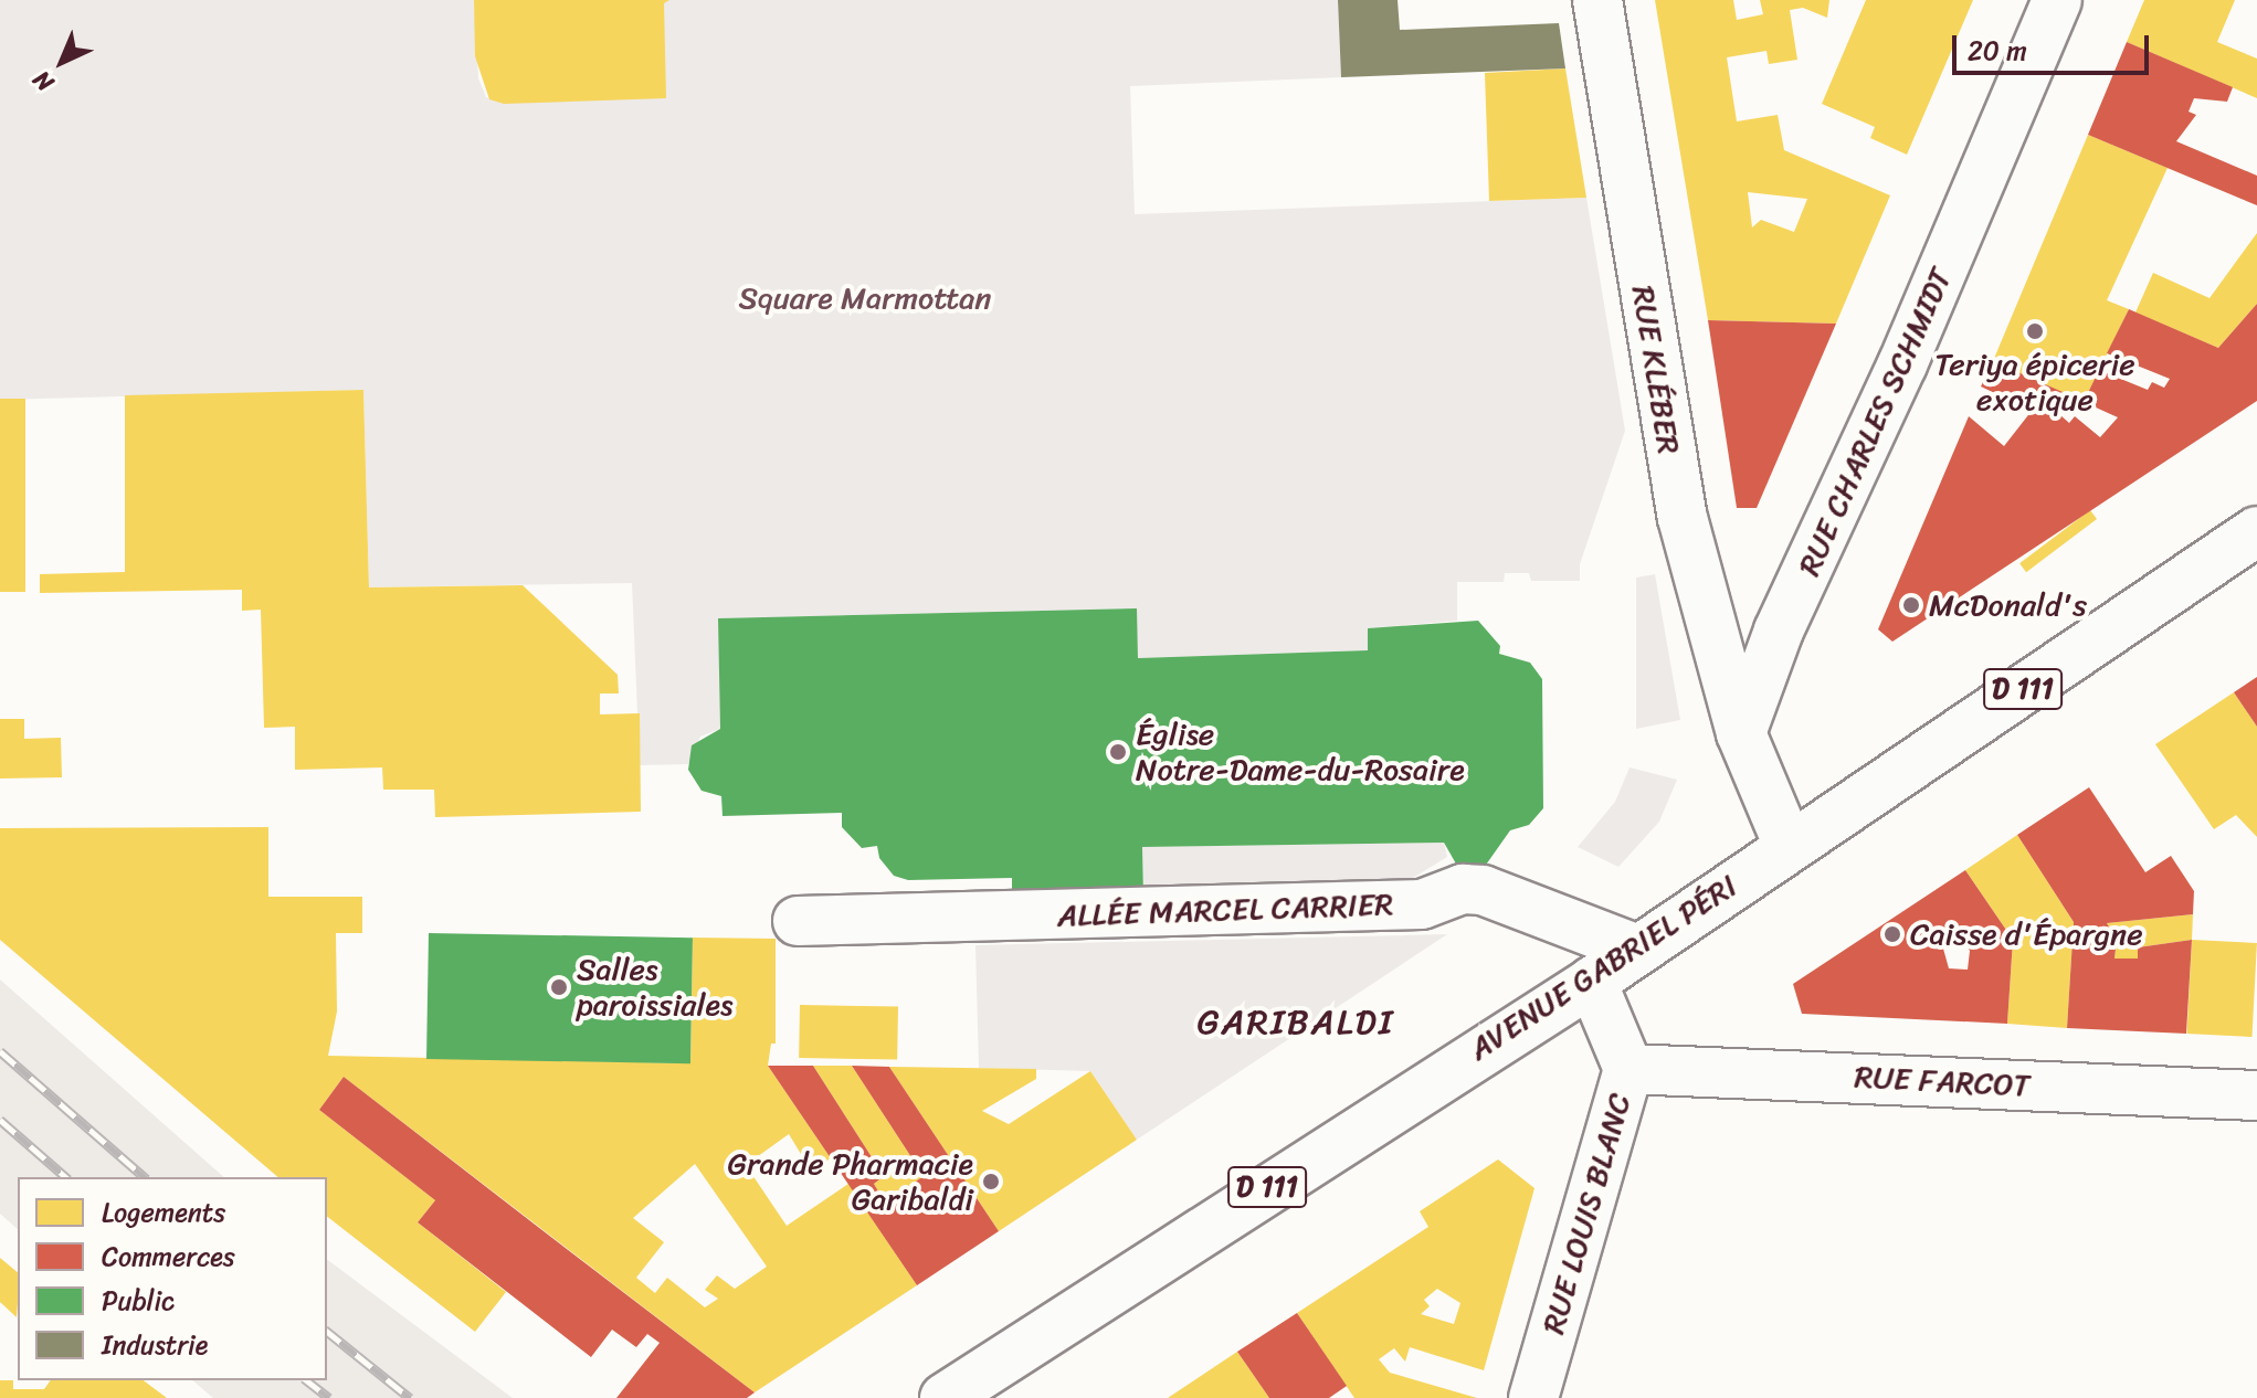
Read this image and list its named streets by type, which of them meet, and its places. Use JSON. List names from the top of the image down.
{
  "streets": {
    "street": [
      "RUE KLÉBER",
      "RUE CHARLES SCHMIDT",
      "D 111",
      "ALLÉE MARCEL CARRIER",
      "AVENUE GABRIEL PÉRI",
      "RUE FARCOT",
      "RUE LOUIS BLANC"
    ]
  },
  "crossings": [
    ["RUE KLÉBER", "RUE CHARLES SCHMIDT"],
    ["ALLÉE MARCEL CARRIER", "AVENUE GABRIEL PÉRI"],
    ["AVENUE GABRIEL PÉRI", "RUE LOUIS BLANC"],
    ["RUE FARCOT", "RUE LOUIS BLANC"]
  ],
  "districts": ["GARIBALDI"],
  "parks": ["Square Marmottan"],
  "places": [
    "Teriya épicerie exotique",
    "McDonald's",
    "Église Notre-Dame-du-Rosaire",
    "Caisse d'Épargne",
    "Salles paroissiales",
    "Grande Pharmacie Garibaldi"
  ],
  "legend": [
    "Logements",
    "Commerces",
    "Public",
    "Industrie"
  ],
  "scale_bar": "20 m",
  "north": "bottom left"
}
